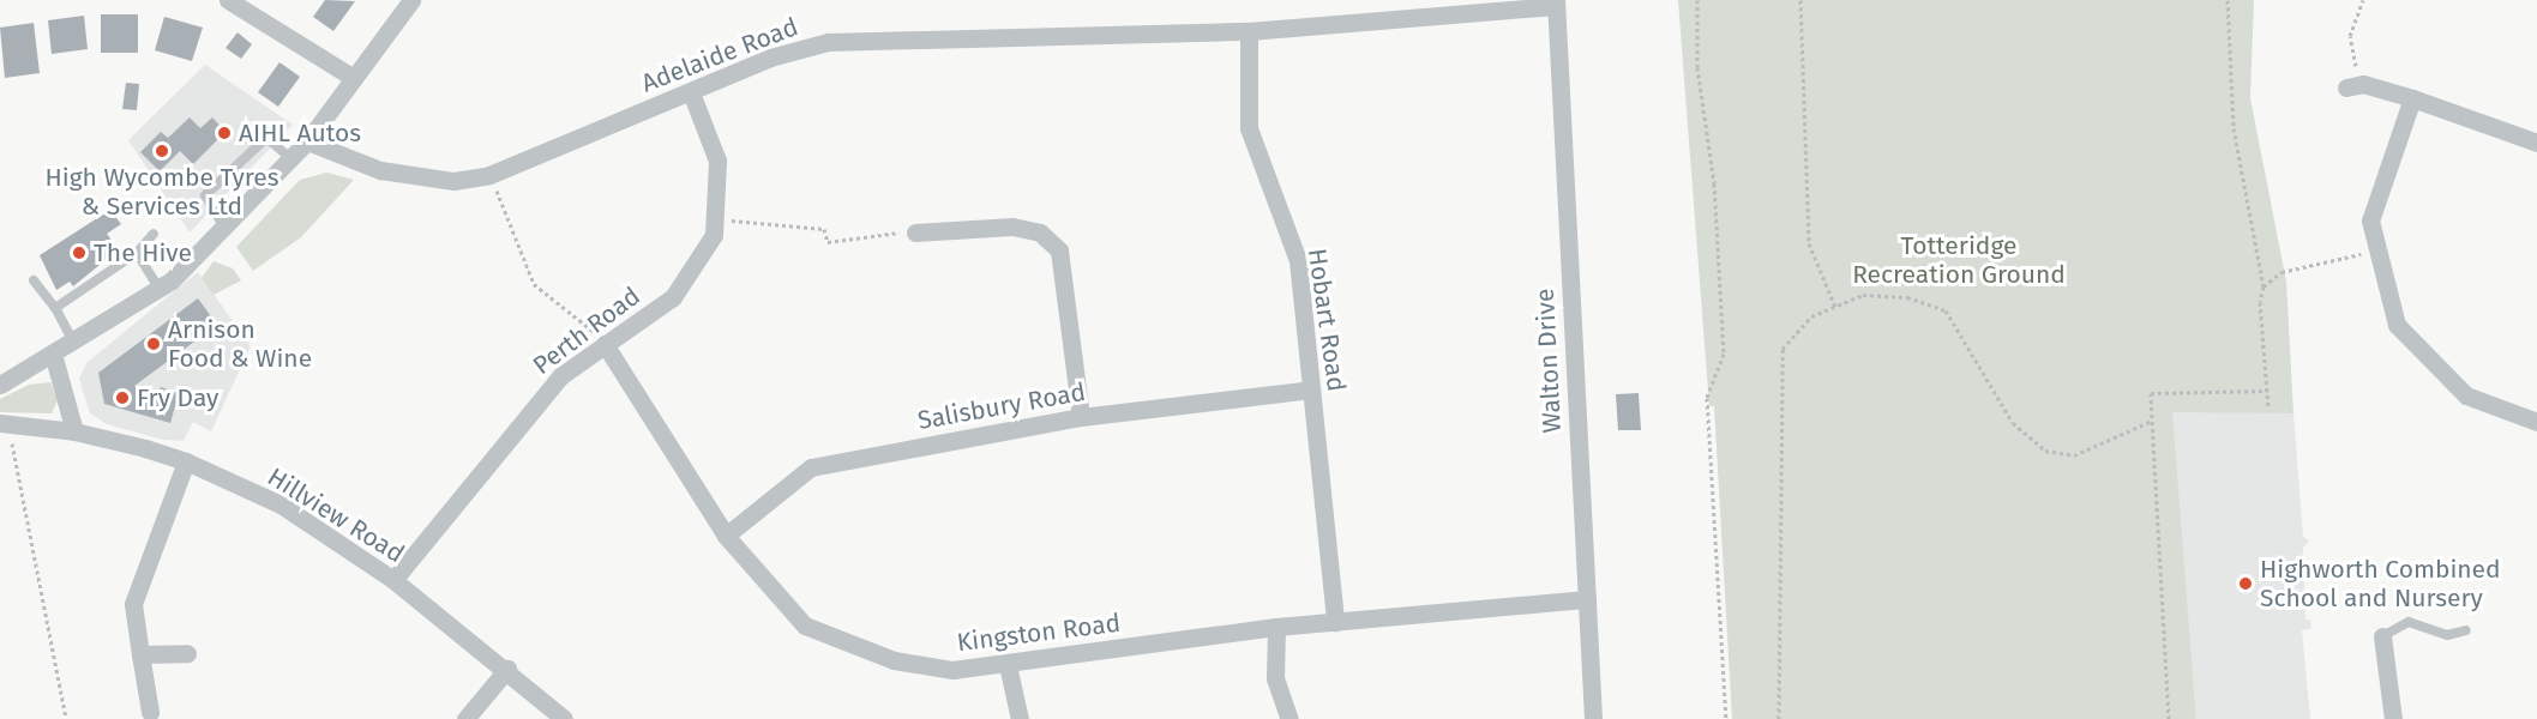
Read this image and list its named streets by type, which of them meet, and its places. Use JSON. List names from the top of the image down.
{
  "streets": {
    "street": [
      "Adelaide Road",
      "Hobart Road",
      "Perth Road",
      "Walton Drive",
      "Salisbury Road",
      "Hillview Road",
      "Kingston Road"
    ]
  },
  "crossings": [
    ["Adelaide Road", "Hobart Road"],
    ["Adelaide Road", "Perth Road"],
    ["Adelaide Road", "Walton Drive"],
    ["Hobart Road", "Salisbury Road"],
    ["Hobart Road", "Kingston Road"],
    ["Perth Road", "Hillview Road"],
    ["Perth Road", "Kingston Road"],
    ["Walton Drive", "Kingston Road"],
    ["Salisbury Road", "Kingston Road"]
  ],
  "parks": ["Totteridge Recreation Ground"],
  "places": [
    "AIHL Autos",
    "High Wycombe Tyres & Services Ltd",
    "The Hive",
    "Arnison Food & Wine",
    "Fry Day",
    "Highworth Combined School and Nursery"
  ]
}
